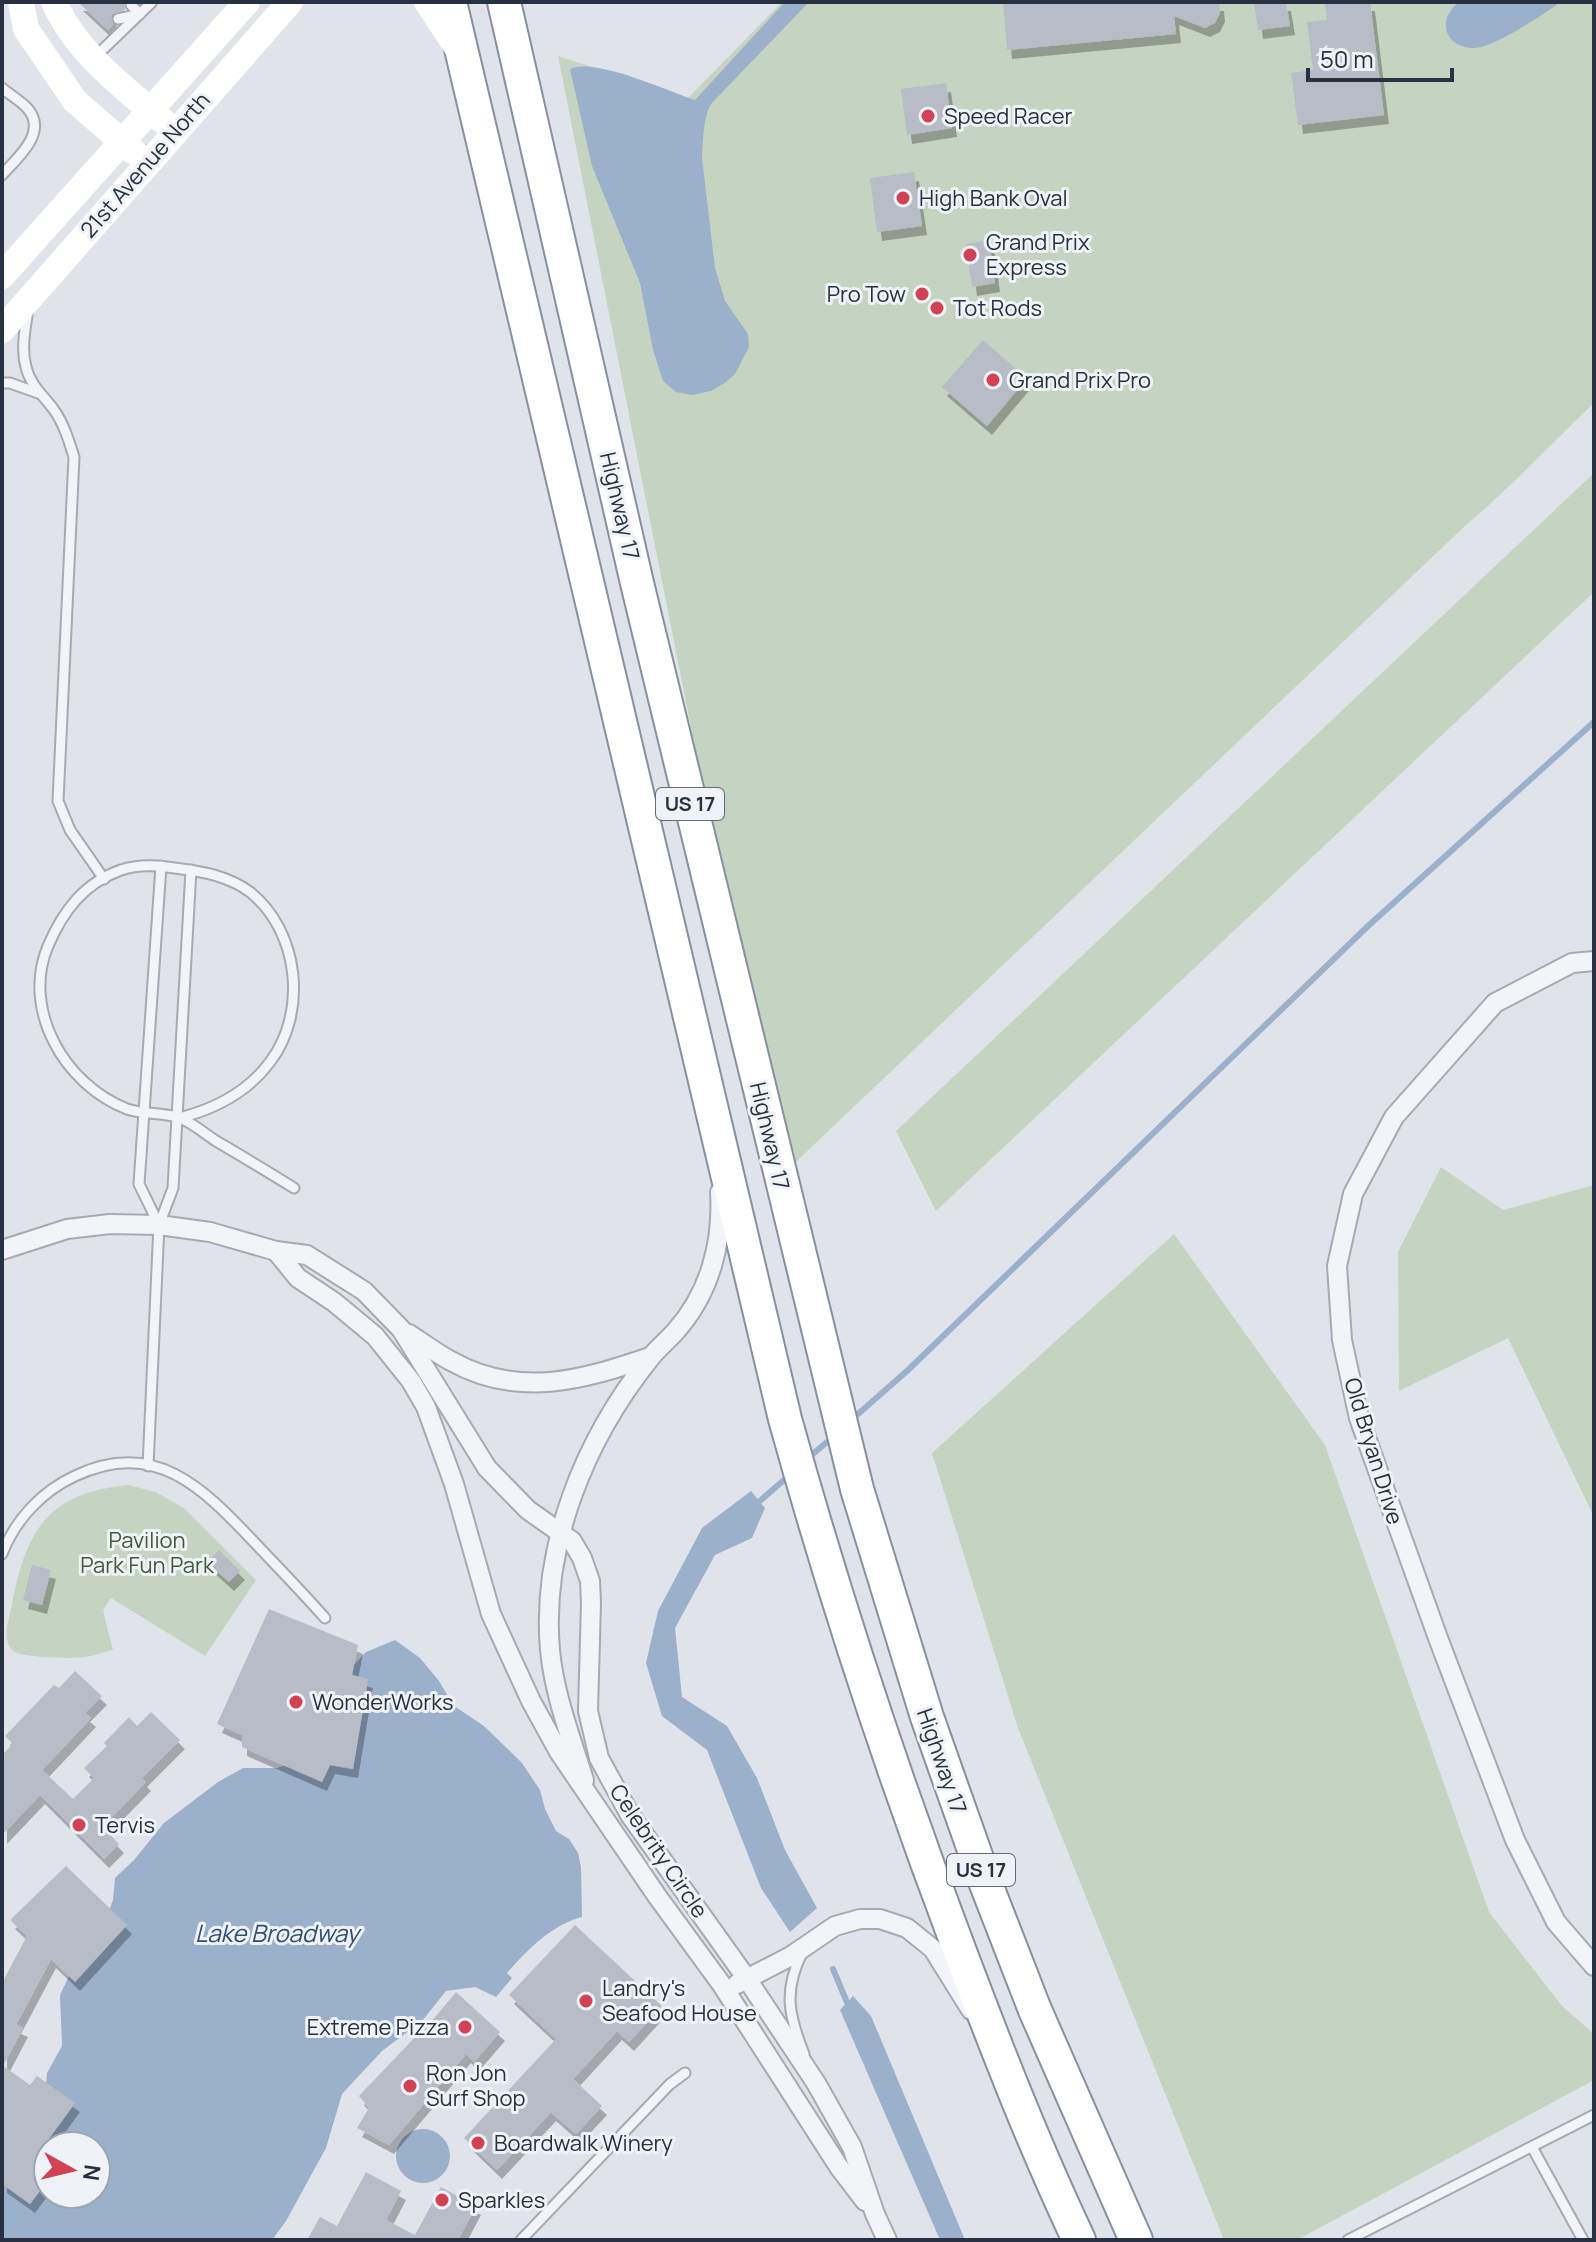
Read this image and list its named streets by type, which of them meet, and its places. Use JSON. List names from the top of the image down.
{
  "streets": {
    "highway": ["Highway 17", "US 17"],
    "main road": ["21st Avenue North"],
    "street": ["Old Bryan Drive", "Celebrity Circle"]
  },
  "water": ["Lake Broadway"],
  "parks": ["Pavilion Park Fun Park"],
  "places": [
    "Speed Racer",
    "High Bank Oval",
    "Grand Prix Express",
    "Pro Tow",
    "Tot Rods",
    "Grand Prix Pro",
    "WonderWorks",
    "Tervis",
    "Landry's Seafood House",
    "Extreme Pizza",
    "Ron Jon Surf Shop",
    "Boardwalk Winery",
    "Sparkles"
  ],
  "scale_bar": "50 m",
  "north": "right"
}
